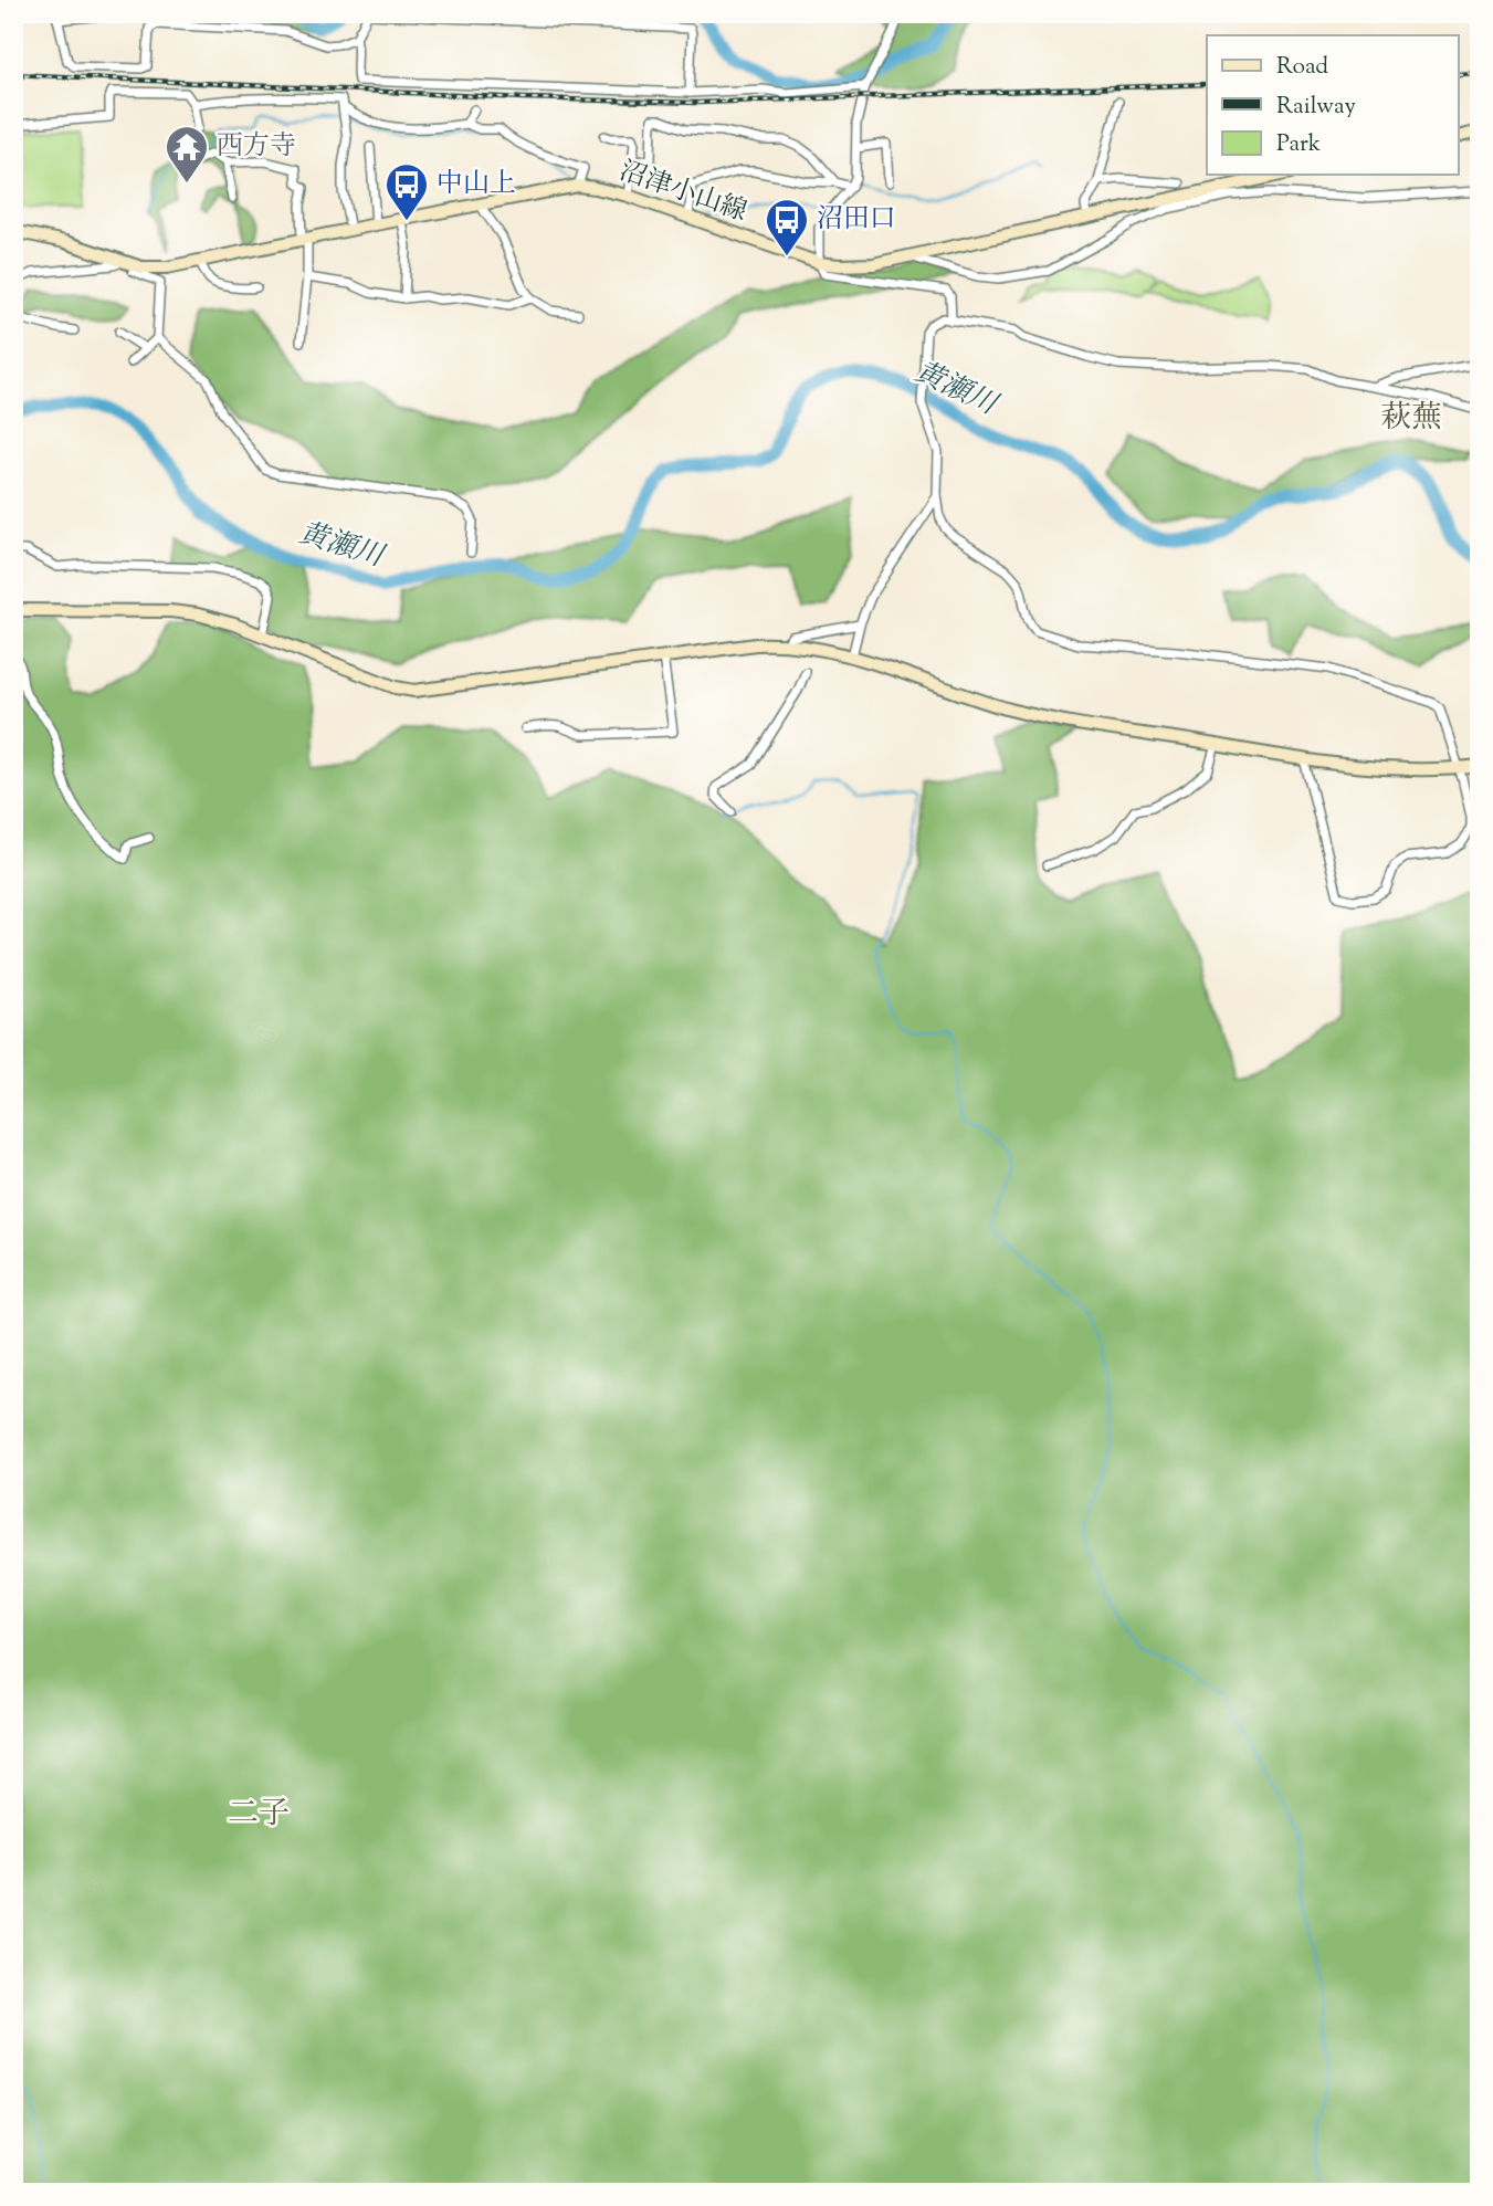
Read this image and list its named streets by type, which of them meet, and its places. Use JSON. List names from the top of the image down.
{
  "streets": {
    "street": ["沼津小山線"]
  },
  "districts": ["萩蕪", "二子"],
  "water": ["黄瀬川"],
  "places": {
    "temple": ["西方寺"],
    "bus stop": ["中山上", "沼田口"]
  },
  "legend": ["Road", "Railway", "Park"]
}
